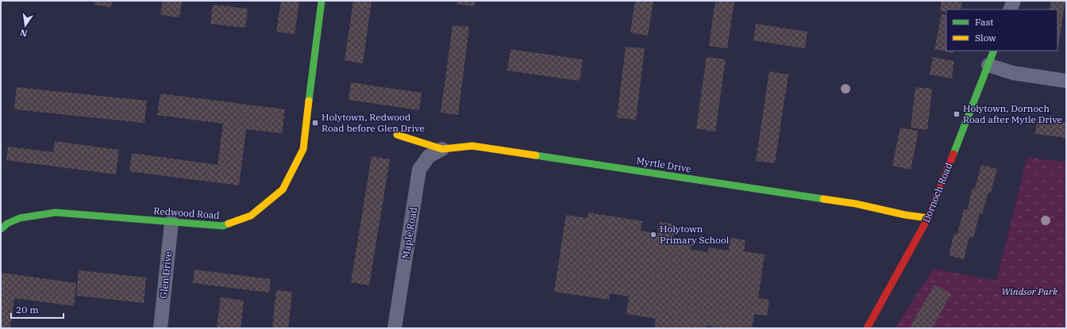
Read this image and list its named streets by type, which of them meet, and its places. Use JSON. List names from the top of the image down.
{
  "streets": {
    "street": [
      "Myrtle Drive",
      "Dornoch Road",
      "Redwood Road",
      "Maple Road",
      "Glen Drive"
    ]
  },
  "crossings": [
    ["Myrtle Drive", "Dornoch Road"],
    ["Myrtle Drive", "Maple Road"],
    ["Redwood Road", "Glen Drive"]
  ],
  "parks": ["Windsor Park"],
  "places": {
    "transit": ["Holytown, Dornoch Road after Mytle Drive", "Holytown, Redwood Road before Glen Drive"],
    "other": ["Holytown Primary School"]
  },
  "legend": ["Fast", "Slow"],
  "scale_bar": "20 m",
  "north": "bottom"
}
